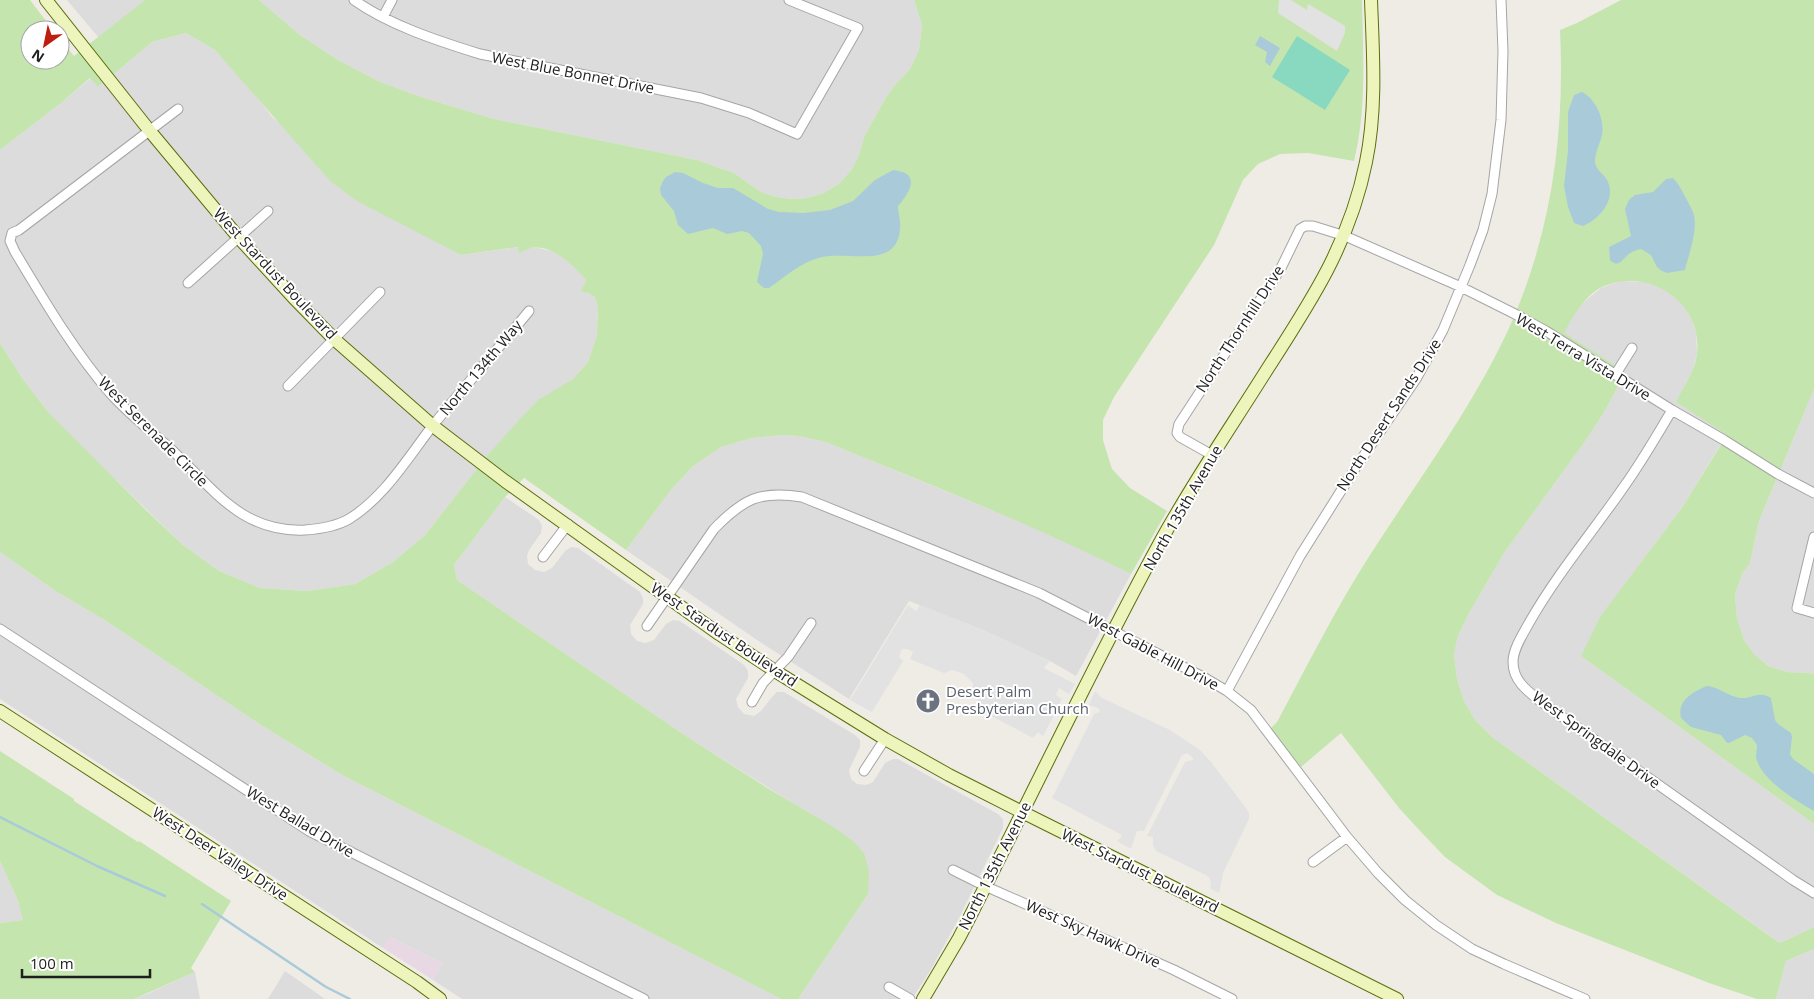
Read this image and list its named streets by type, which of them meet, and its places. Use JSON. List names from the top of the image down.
{
  "streets": {
    "street": [
      "West Blue Bonnet Drive",
      "West Stardust Boulevard",
      "North Thornhill Drive",
      "West Terra Vista Drive",
      "North 134th Way",
      "North Desert Sands Drive",
      "West Serenade Circle",
      "North 135th Avenue",
      "West Gable Hill Drive",
      "West Springdale Drive",
      "West Ballad Drive",
      "West Deer Valley Drive",
      "West Sky Hawk Drive"
    ]
  },
  "crossings": [
    ["West Stardust Boulevard", "North 134th Way"],
    ["West Stardust Boulevard", "West Serenade Circle"],
    ["West Stardust Boulevard", "North 135th Avenue"],
    ["West Stardust Boulevard", "West Gable Hill Drive"],
    ["North Thornhill Drive", "West Terra Vista Drive"],
    ["North Thornhill Drive", "North 135th Avenue"],
    ["West Terra Vista Drive", "North Desert Sands Drive"],
    ["West Terra Vista Drive", "North 135th Avenue"],
    ["West Terra Vista Drive", "West Springdale Drive"],
    ["North 134th Way", "West Serenade Circle"],
    ["North Desert Sands Drive", "West Gable Hill Drive"],
    ["North 135th Avenue", "West Gable Hill Drive"],
    ["North 135th Avenue", "West Sky Hawk Drive"]
  ],
  "places": {
    "church": ["Desert Palm Presbyterian Church"]
  },
  "scale_bar": "100 m",
  "north": "bottom left"
}
